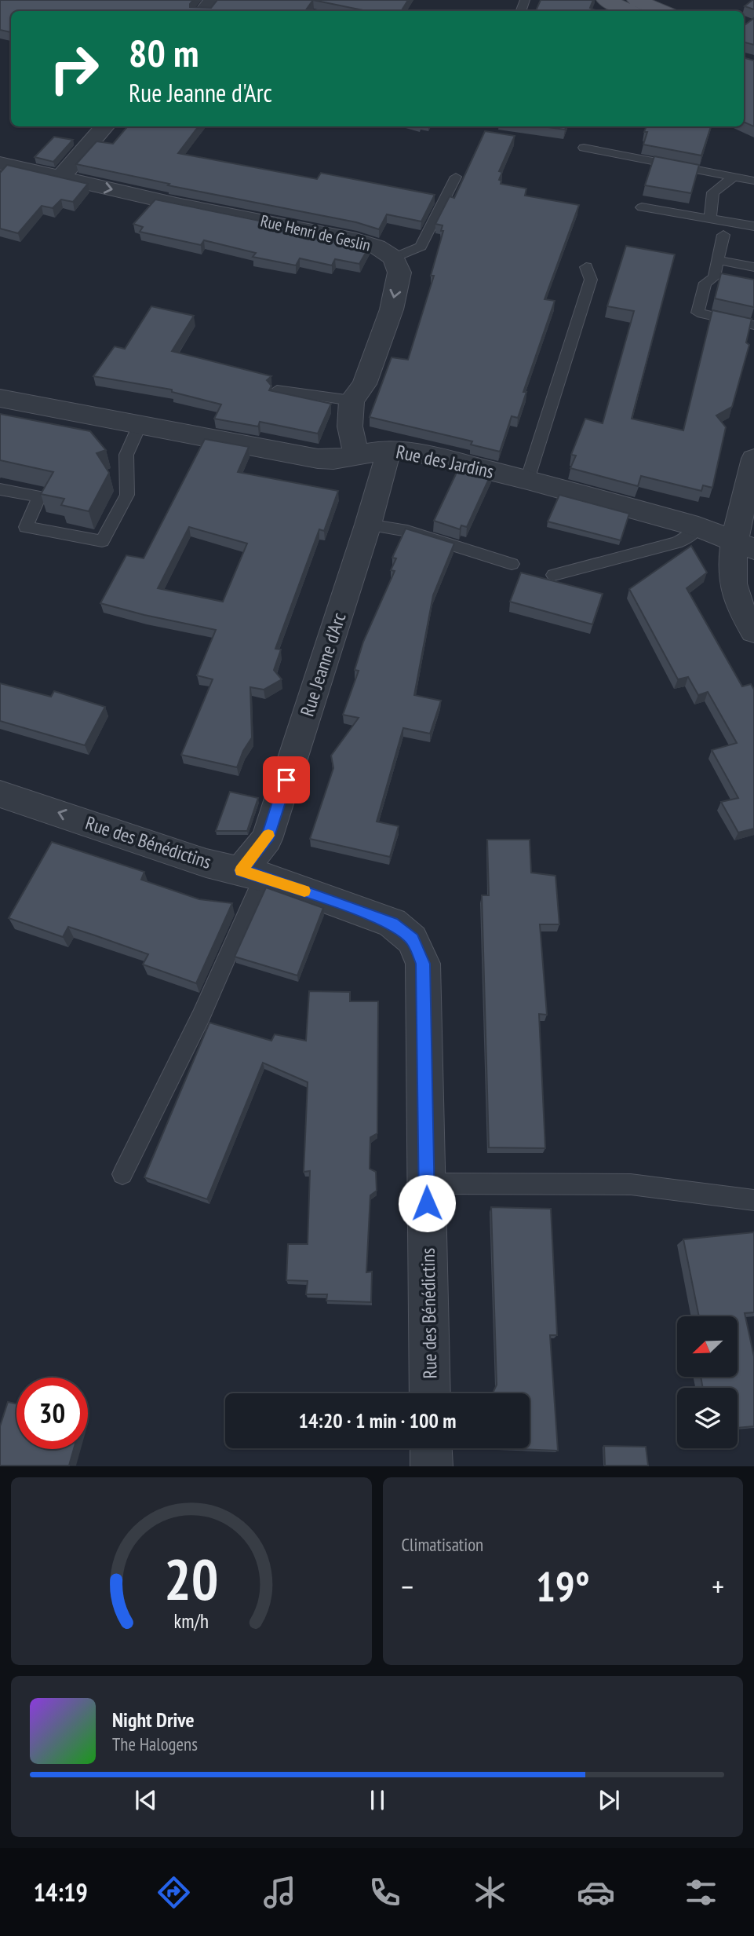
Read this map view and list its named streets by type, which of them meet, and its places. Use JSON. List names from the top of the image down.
{
  "streets": {
    "street": [
      "Rue Henri de Geslin",
      "Rue des Jardins",
      "Rue Jeanne d'Arc",
      "Rue des Bénédictins"
    ]
  },
  "crossings": [
    ["Rue des Jardins", "Rue Jeanne d'Arc"],
    ["Rue Jeanne d'Arc", "Rue des Bénédictins"]
  ],
  "north": "bottom left",
  "page": {
    "turn": ["80 m", "Rue Jeanne d'Arc"],
    "limit": "30",
    "trip": "14:20 · 1 min · 100 m",
    "tile": "Climatisation",
    "heat": ["−", "19°", "+"],
    "song": ["Night Drive", "The Halogens"],
    "tabs": "14:19",
    "gauge": ["20", "km/h"]
  }
}
